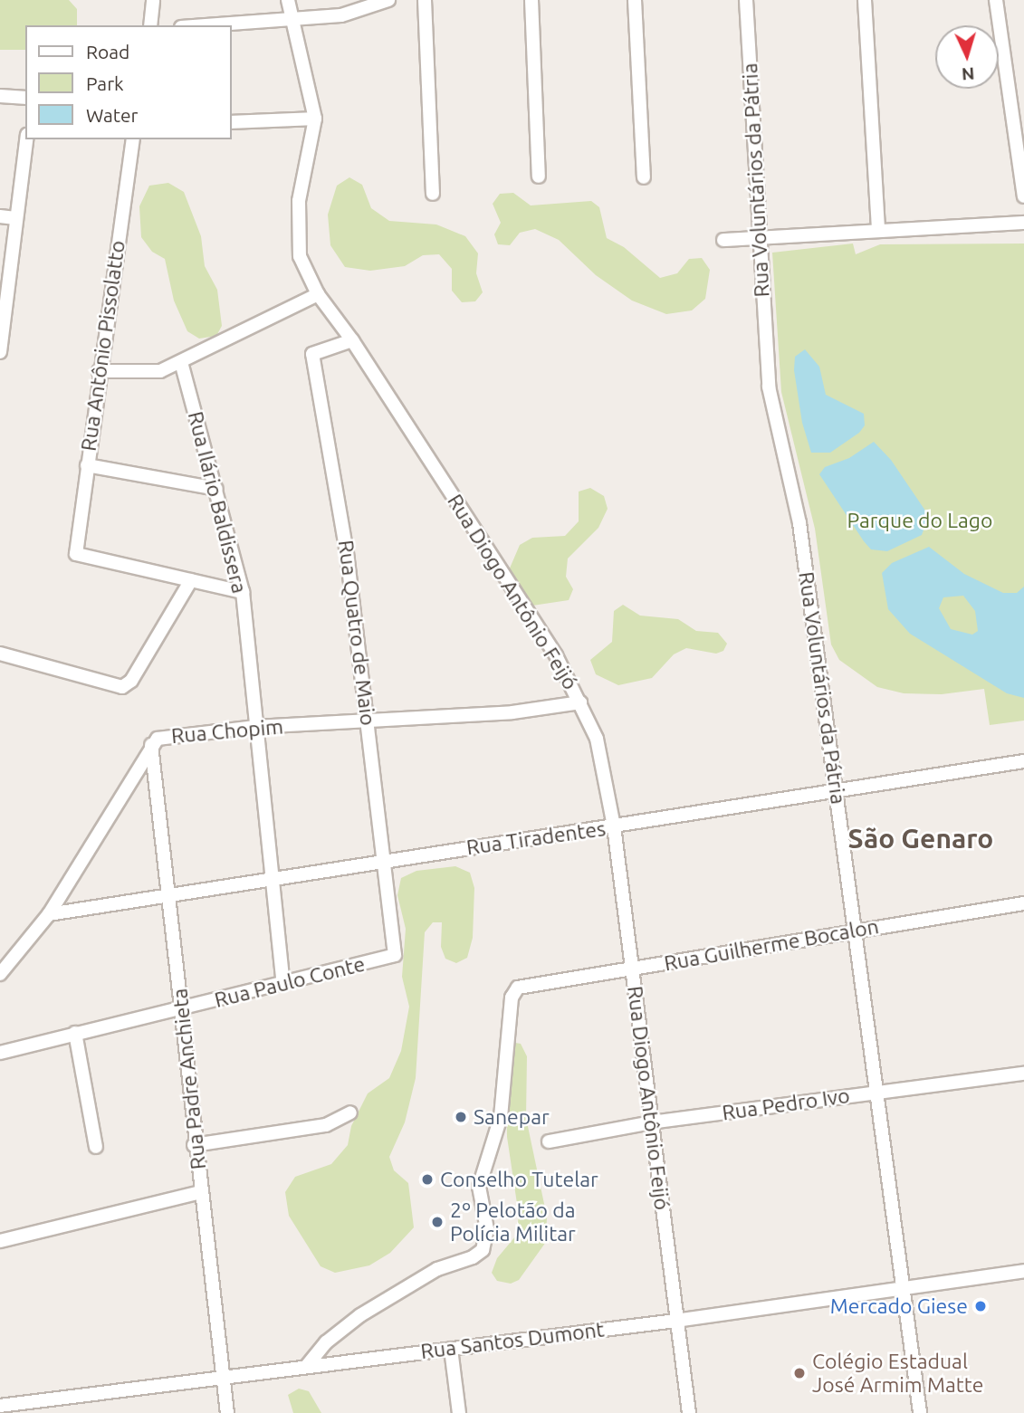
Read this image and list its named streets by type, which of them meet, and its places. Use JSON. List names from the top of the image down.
{
  "streets": {
    "street": [
      "Rua Voluntários da Pátria",
      "Rua Antônio Pissolatto",
      "Rua Ilário Baldissera",
      "Rua Diogo Antônio Feijó",
      "Rua Quatro de Maio",
      "Rua Chopim",
      "Rua Tiradentes",
      "Rua Guilherme Bocalon",
      "Rua Paulo Conte",
      "Rua Padre Anchieta",
      "Rua Pedro Ivo",
      "Rua Santos Dumont"
    ]
  },
  "crossings": [
    ["Rua Voluntários da Pátria", "Rua Tiradentes"],
    ["Rua Voluntários da Pátria", "Rua Guilherme Bocalon"],
    ["Rua Voluntários da Pátria", "Rua Pedro Ivo"],
    ["Rua Voluntários da Pátria", "Rua Santos Dumont"],
    ["Rua Ilário Baldissera", "Rua Chopim"],
    ["Rua Ilário Baldissera", "Rua Tiradentes"],
    ["Rua Ilário Baldissera", "Rua Paulo Conte"],
    ["Rua Diogo Antônio Feijó", "Rua Quatro de Maio"],
    ["Rua Diogo Antônio Feijó", "Rua Chopim"],
    ["Rua Diogo Antônio Feijó", "Rua Tiradentes"],
    ["Rua Diogo Antônio Feijó", "Rua Guilherme Bocalon"],
    ["Rua Diogo Antônio Feijó", "Rua Pedro Ivo"],
    ["Rua Diogo Antônio Feijó", "Rua Santos Dumont"],
    ["Rua Quatro de Maio", "Rua Chopim"],
    ["Rua Quatro de Maio", "Rua Tiradentes"],
    ["Rua Quatro de Maio", "Rua Paulo Conte"],
    ["Rua Chopim", "Rua Tiradentes"],
    ["Rua Chopim", "Rua Padre Anchieta"],
    ["Rua Tiradentes", "Rua Padre Anchieta"],
    ["Rua Guilherme Bocalon", "Rua Santos Dumont"],
    ["Rua Paulo Conte", "Rua Padre Anchieta"],
    ["Rua Padre Anchieta", "Rua Santos Dumont"]
  ],
  "districts": ["São Genaro"],
  "parks": ["Parque do Lago"],
  "places": [
    "Sanepar",
    "Conselho Tutelar",
    "2º Pelotão da Polícia Militar",
    "Mercado Giese",
    "Colégio Estadual José Armim Matte"
  ],
  "legend": ["Road", "Park", "Water"],
  "north": "bottom"
}
